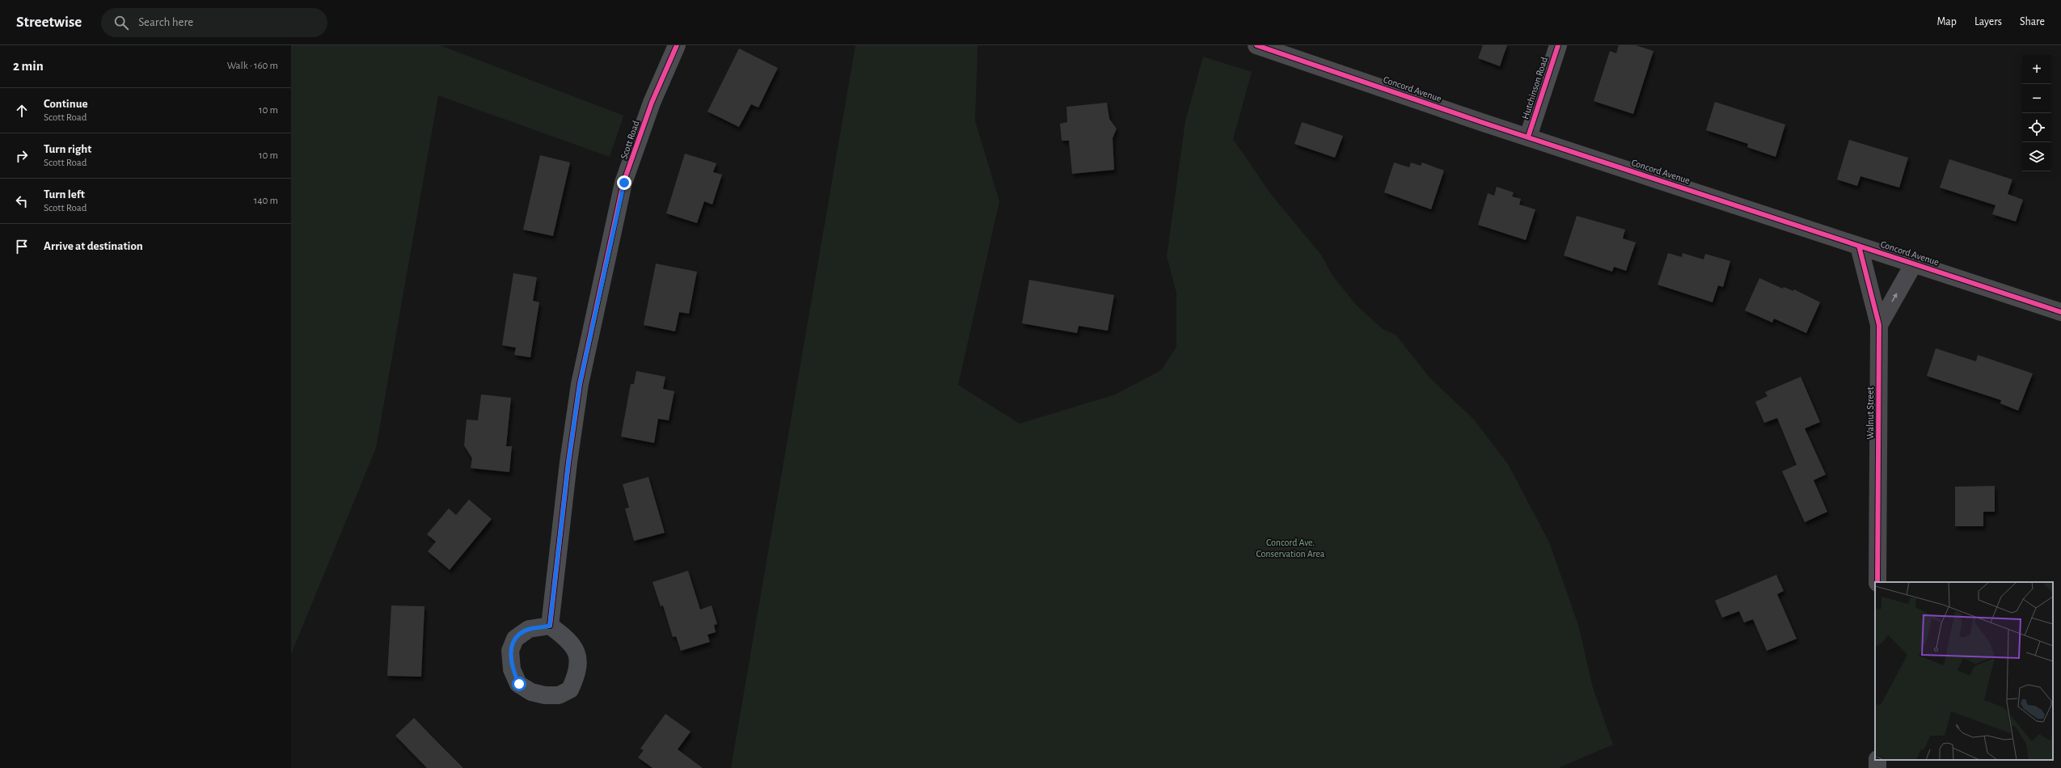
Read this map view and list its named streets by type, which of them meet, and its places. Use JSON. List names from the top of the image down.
{
  "streets": {
    "main road": ["Concord Avenue", "Walnut Street"],
    "street": ["Hutchinson Road", "Scott Road"]
  },
  "crossings": [
    ["Hutchinson Road", "Concord Avenue"],
    ["Concord Avenue", "Walnut Street"]
  ],
  "parks": ["Concord Ave. Conservation Area"],
  "page": {
    "header": "Streetwise",
    "search": "Search here",
    "nav": ["Map", "Layers", "Share"],
    "heading": ["2 min", "Walk · 160 m"],
    "map_buttons": ["+", "−"],
    "list": [
      ["Continue", "Scott Road", "10 m"],
      ["Turn right", "Scott Road", "10 m"],
      ["Turn left", "Scott Road", "140 m"],
      "Arrive at destination"
    ]
  }
}
